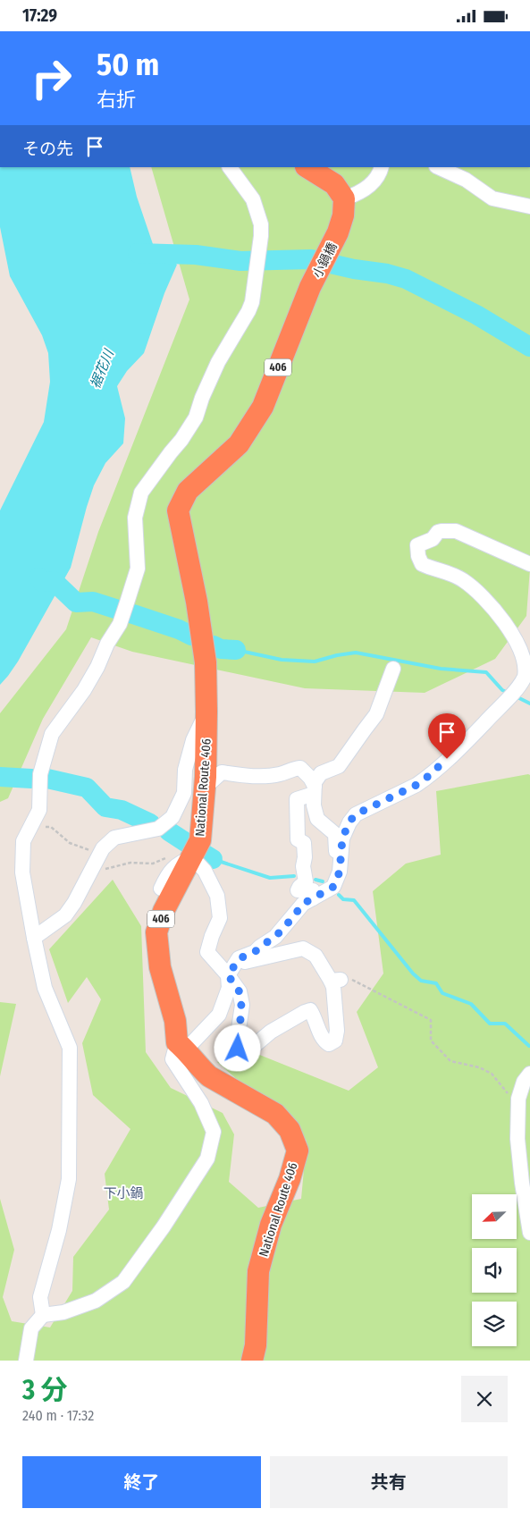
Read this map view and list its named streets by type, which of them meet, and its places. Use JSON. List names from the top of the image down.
{
  "streets": {
    "highway": ["小鍋橋", "406", "National Route 406"]
  },
  "crossings": [
    ["小鍋橋", "National Route 406"]
  ],
  "districts": ["下小鍋"],
  "water": ["裾花川"],
  "north": "bottom left",
  "page": {
    "status": "17:29",
    "turn": ["50 m", "右折"],
    "then": "その先",
    "heading": ["3 分", "240 m · 17:32"],
    "buttons": ["終了", "共有"]
  }
}
